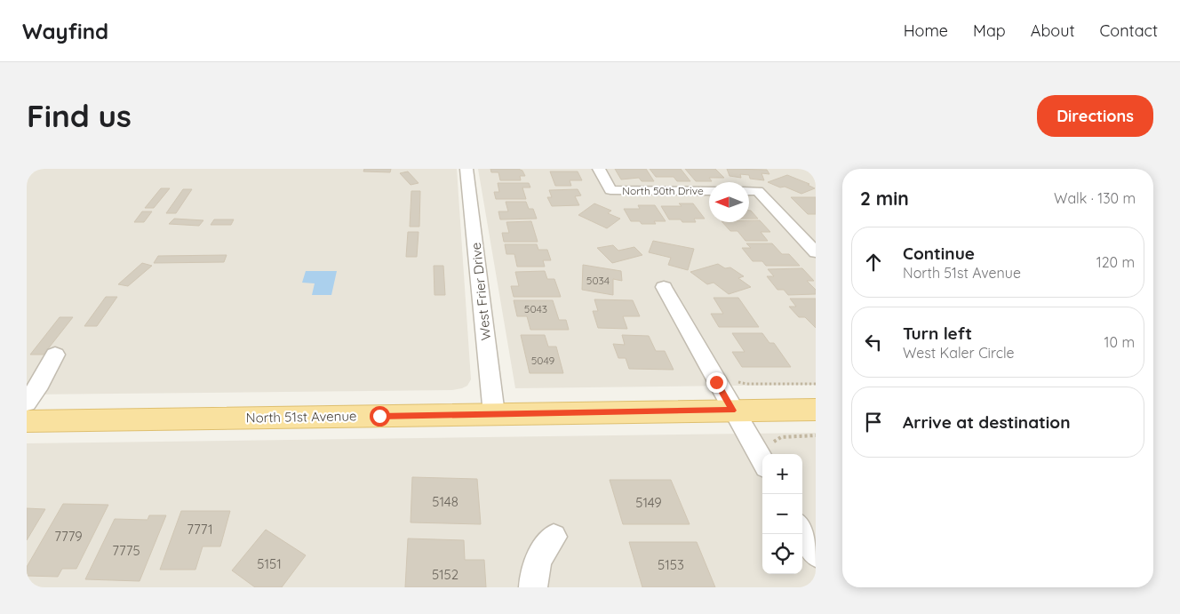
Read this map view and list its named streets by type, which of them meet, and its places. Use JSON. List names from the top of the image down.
{
  "streets": {
    "main road": ["North 51st Avenue"],
    "street": ["North 50th Drive", "West Frier Drive"]
  },
  "crossings": [
    ["West Frier Drive", "North 51st Avenue"]
  ],
  "house_numbers": [
    "5034",
    "5043",
    "5049",
    "5148",
    "5149",
    "7771",
    "7779",
    "7775",
    "5151",
    "5153",
    "5152"
  ],
  "north": "left",
  "page": {
    "header": "Wayfind",
    "nav": [
      "Home",
      "Map",
      "About",
      "Contact"
    ],
    "buttons": "Directions",
    "title": "Find us",
    "heading": ["2 min", "Walk · 130 m"],
    "list": [
      ["Continue", "North 51st Avenue", "120 m"],
      ["Turn left", "West Kaler Circle", "10 m"],
      "Arrive at destination"
    ],
    "map_buttons": ["+", "−"]
  }
}
